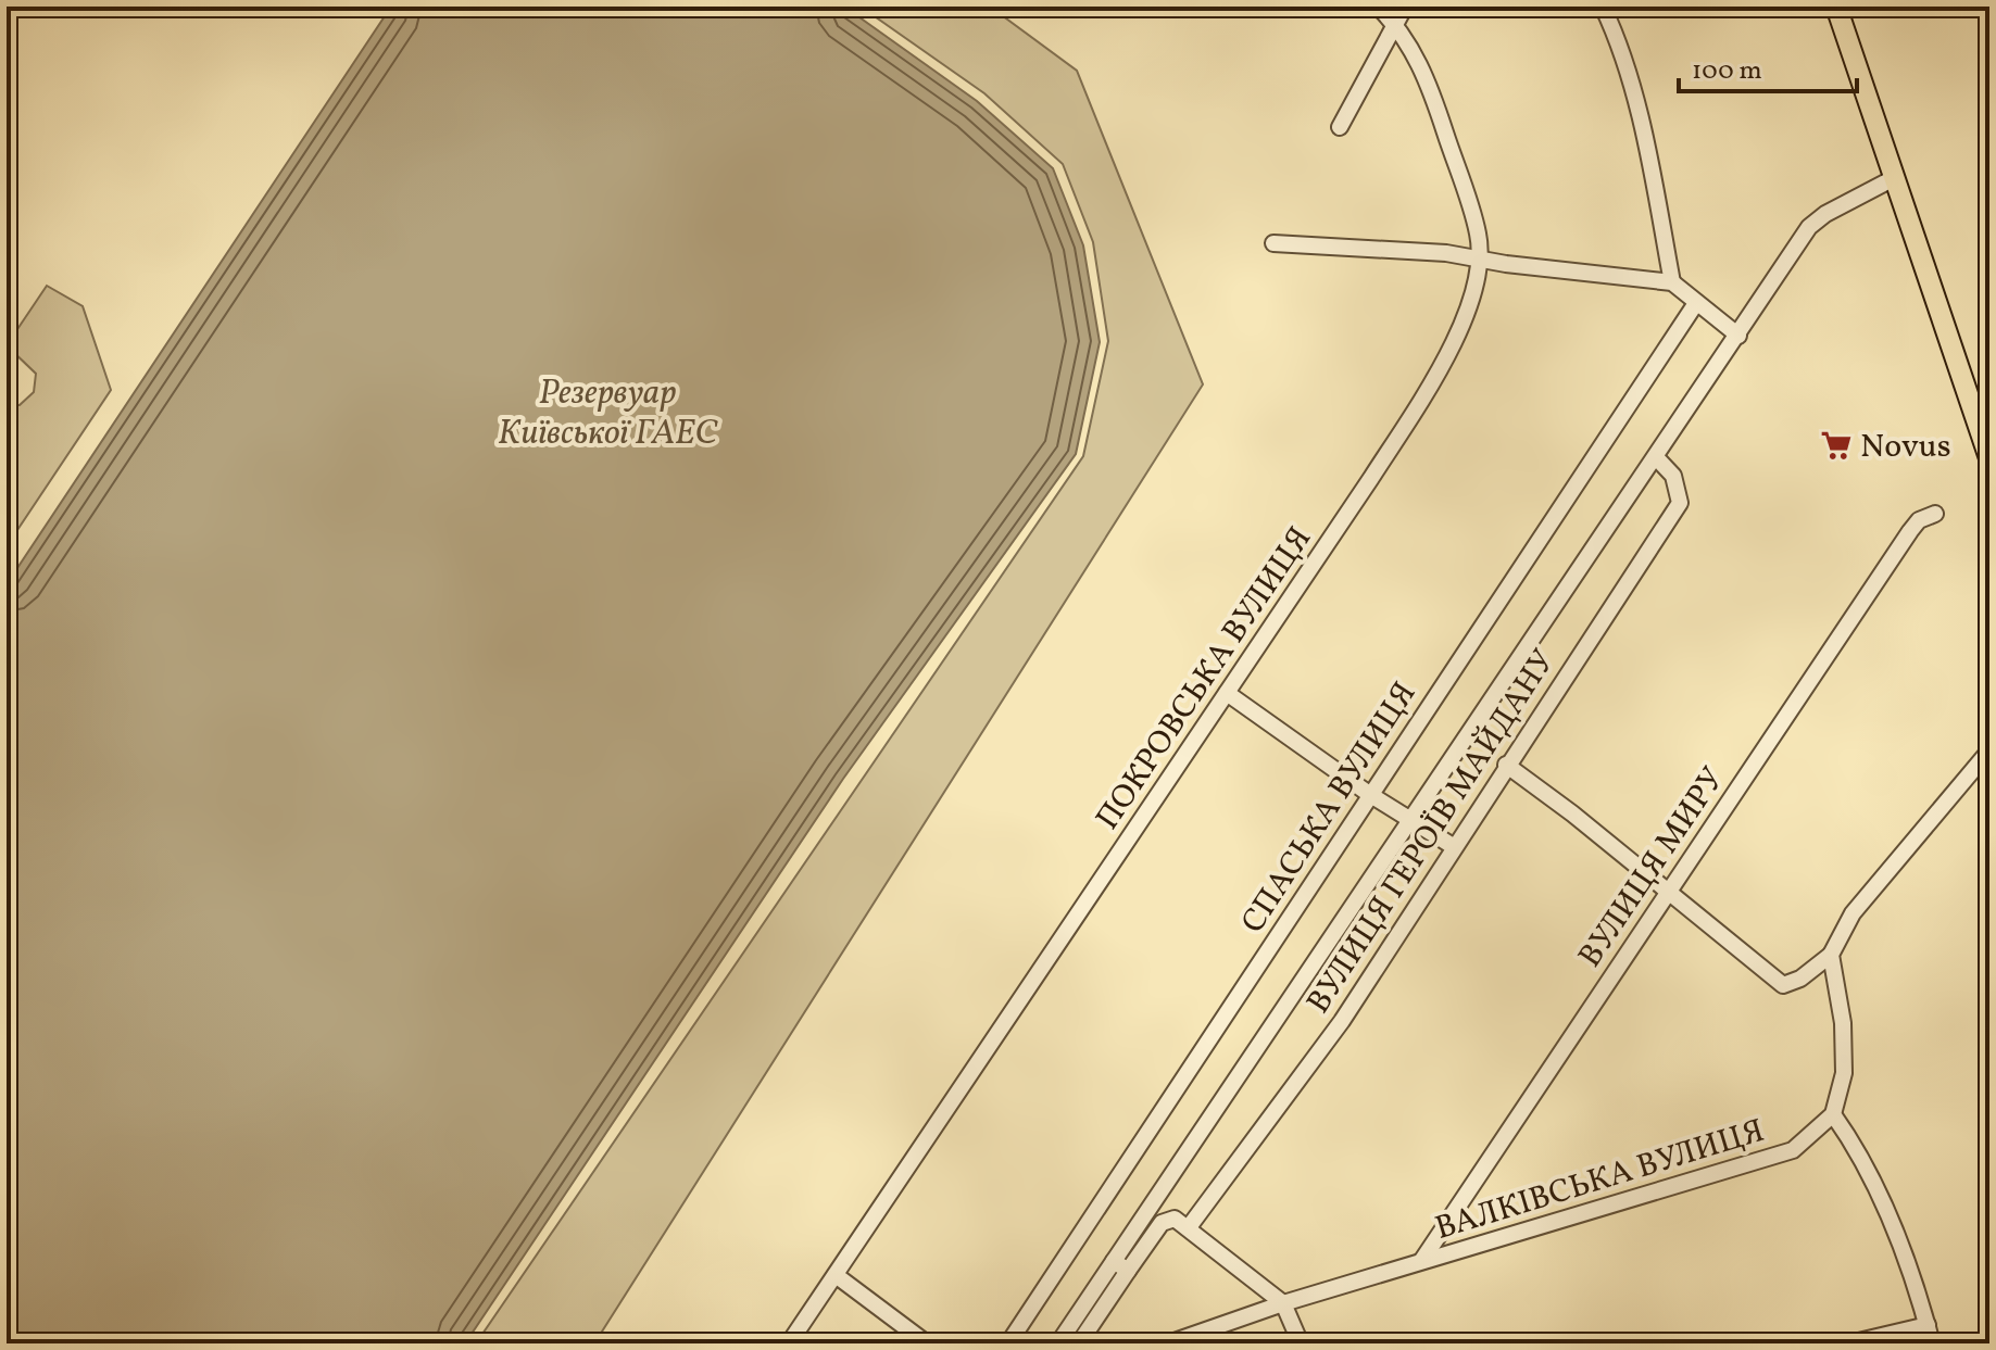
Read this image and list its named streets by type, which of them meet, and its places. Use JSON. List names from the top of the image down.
{
  "streets": {
    "street": [
      "ПОКРОВСЬКА ВУЛИЦЯ",
      "СПАСЬКА ВУЛИЦЯ",
      "ВУЛИЦЯ ГЕРОЇВ МАЙДАНУ",
      "ВУЛИЦЯ МИРУ",
      "ВАЛКІВСЬКА ВУЛИЦЯ"
    ]
  },
  "crossings": [
    ["ВУЛИЦЯ МИРУ", "ВАЛКІВСЬКА ВУЛИЦЯ"]
  ],
  "water": ["Резервуар Київської ГАЕС"],
  "places": {
    "supermarket": ["Novus"]
  },
  "scale_bar": "100 m"
}
